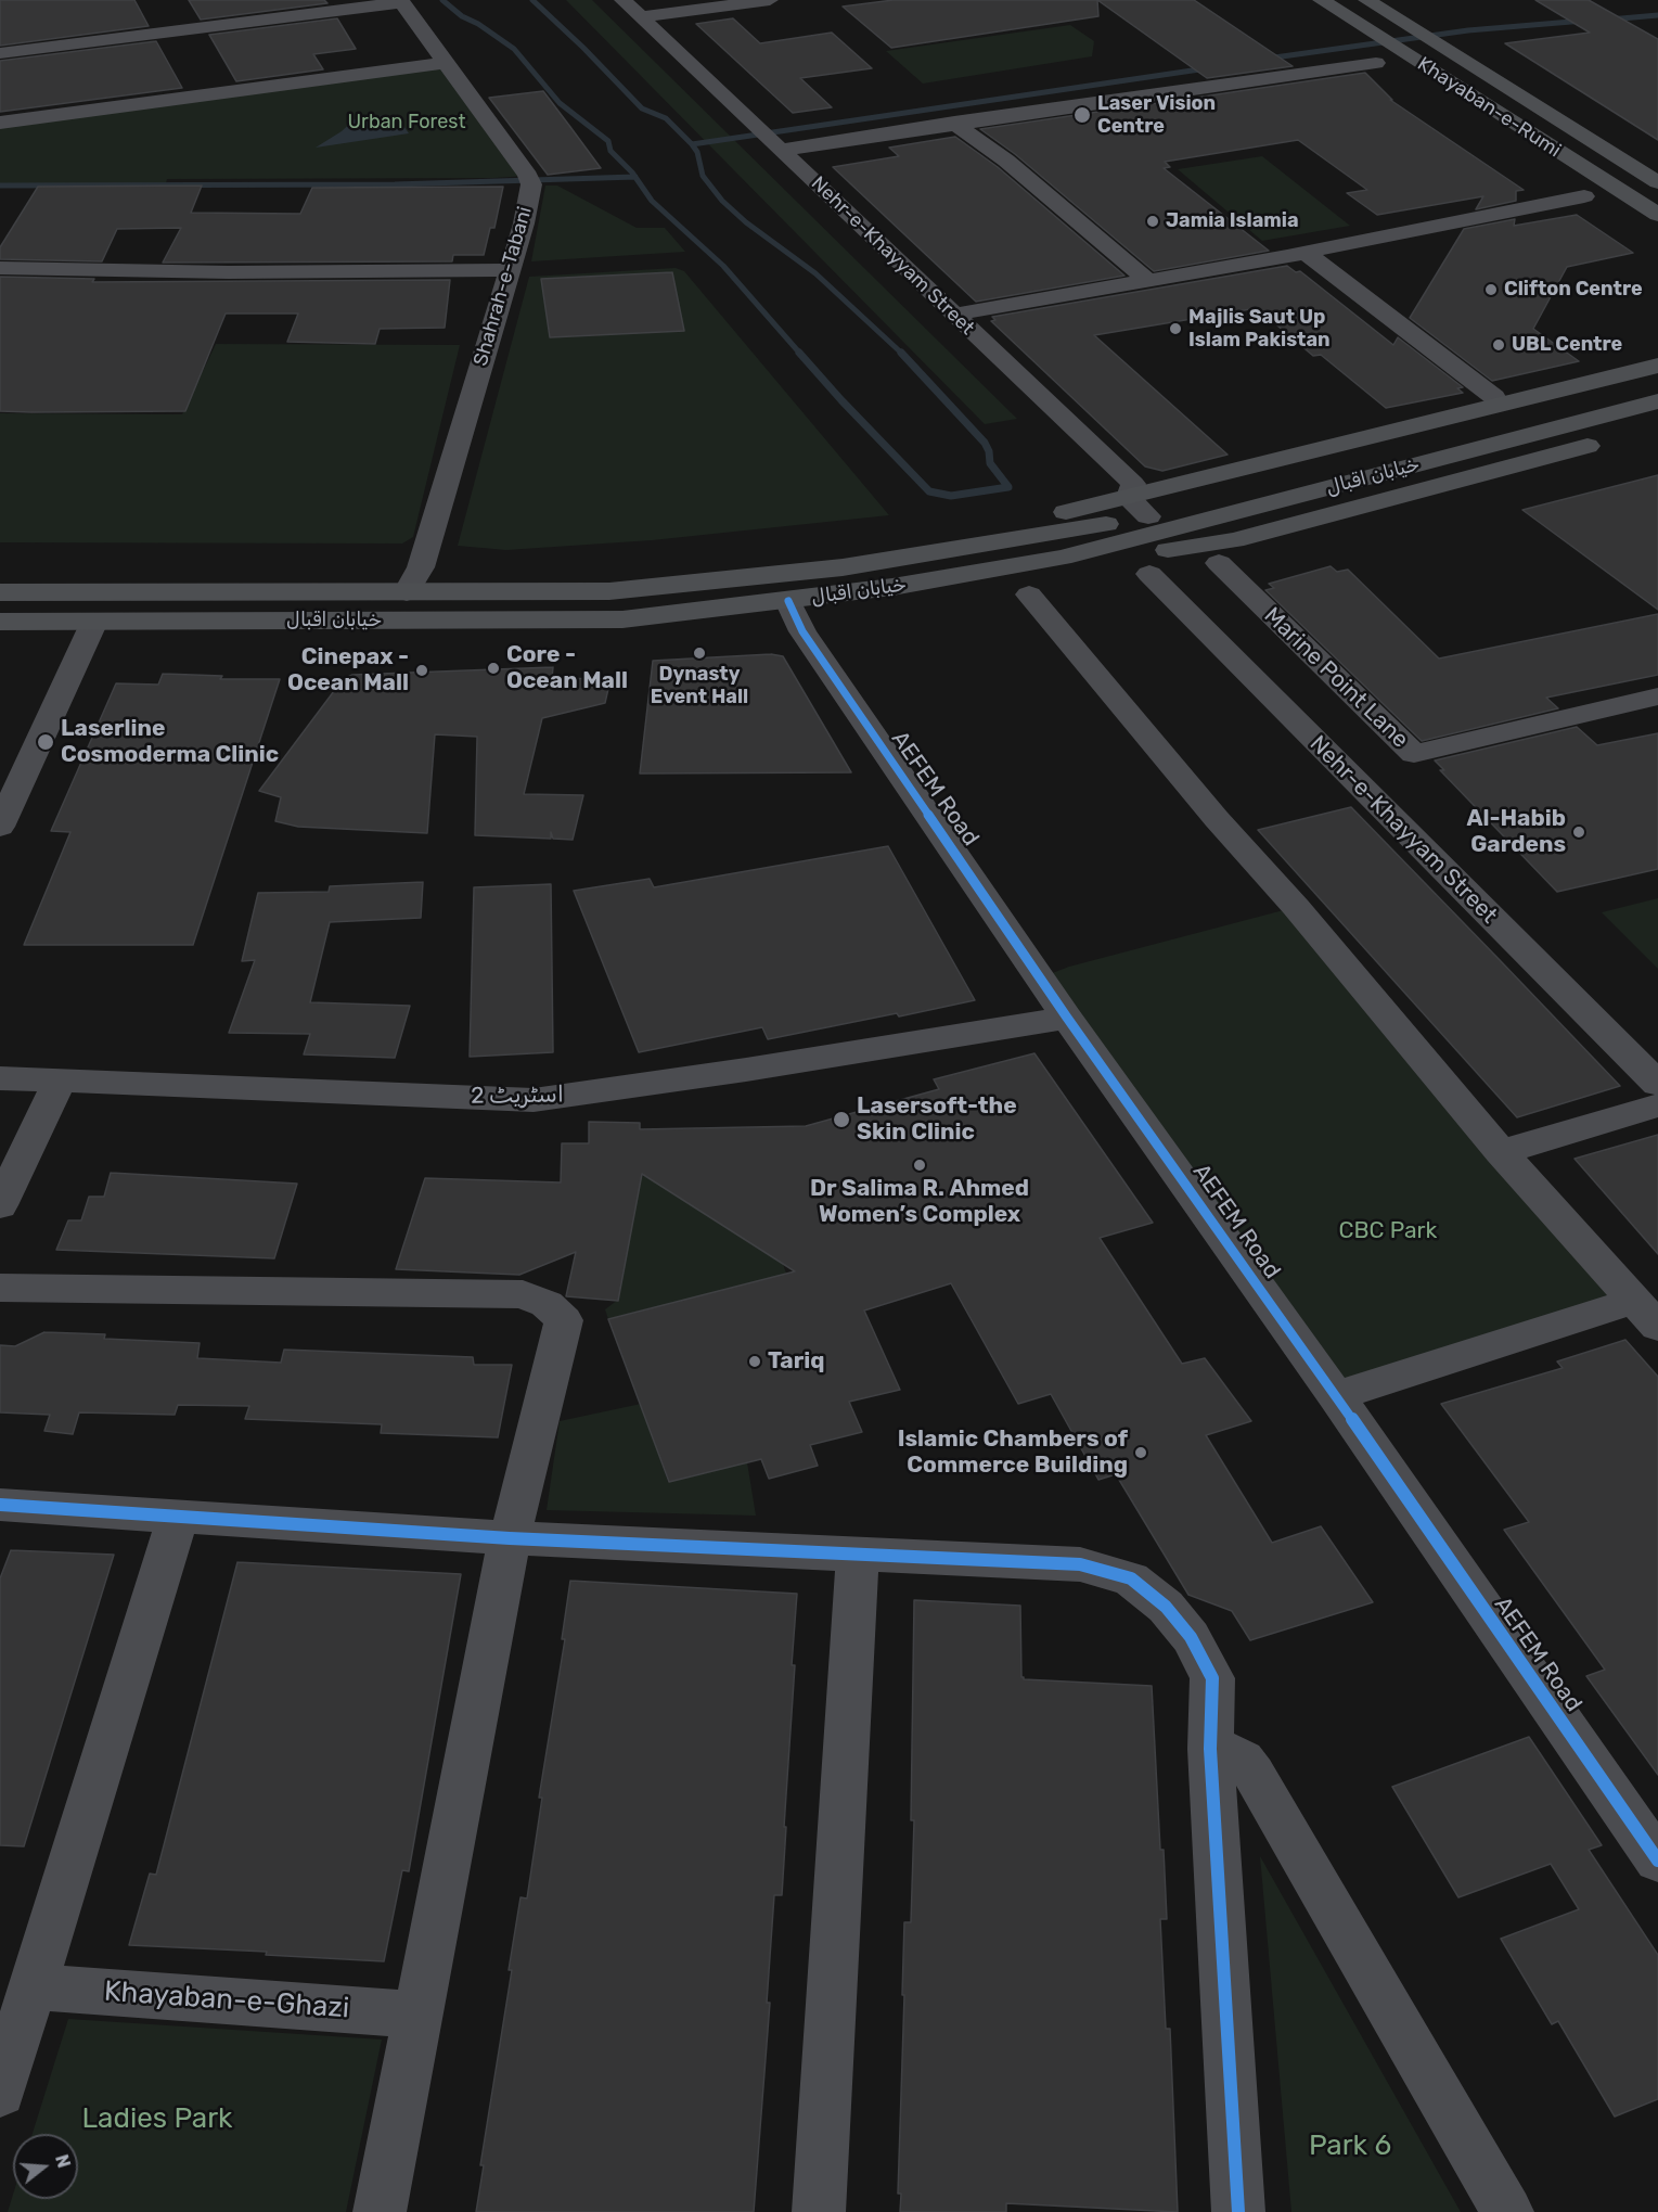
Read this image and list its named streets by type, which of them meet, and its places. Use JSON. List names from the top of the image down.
{
  "streets": {
    "main road": ["Khayaban-e-Rumi", "خیابان اقبال"],
    "street": [
      "Nehr-e-Khayyam Street",
      "Shahrah-e-Tabani",
      "Marine Point Lane",
      "AEFEM Road",
      "اسٹریٹ 2",
      "Khayaban-e-Ghazi"
    ]
  },
  "crossings": [
    ["Nehr-e-Khayyam Street", "خیابان اقبال"],
    ["Shahrah-e-Tabani", "خیابان اقبال"],
    ["خیابان اقبال", "AEFEM Road"],
    ["AEFEM Road", "اسٹریٹ 2"]
  ],
  "parks": [
    "Urban Forest",
    "CBC Park",
    "Ladies Park",
    "Park 6"
  ],
  "places": [
    "Laser Vision Centre",
    "Jamia Islamia",
    "Clifton Centre",
    "Majlis Saut Up Islam Pakistan",
    "UBL Centre",
    "Dynasty Event Hall",
    "Core - Ocean Mall",
    "Cinepax - Ocean Mall",
    "Laserline Cosmoderma Clinic",
    "Al-Habib Gardens",
    "Lasersoft-the Skin Clinic",
    "Dr Salima R. Ahmed Women’s Complex",
    "Tariq",
    "Islamic Chambers of Commerce Building"
  ],
  "north": "right"
}
